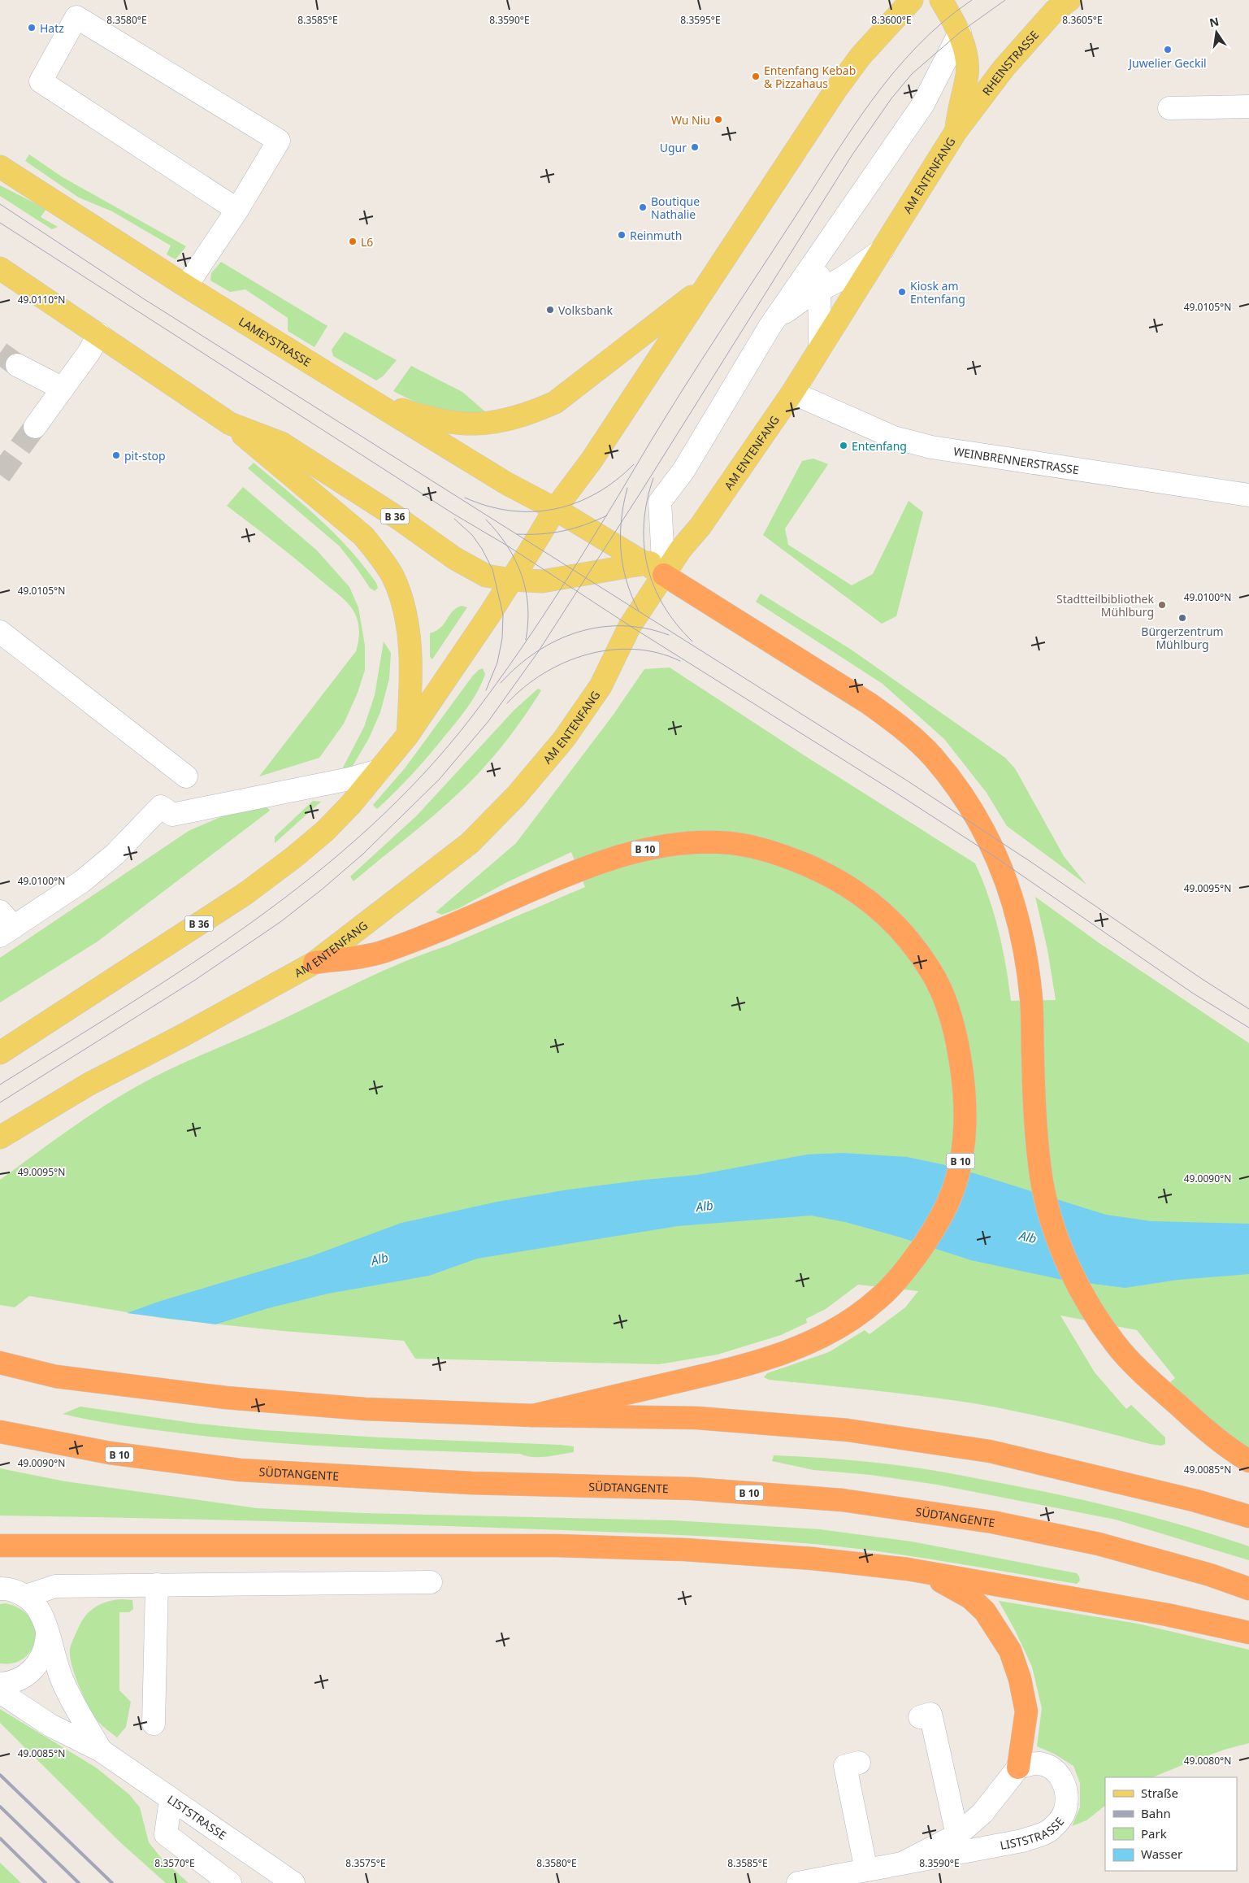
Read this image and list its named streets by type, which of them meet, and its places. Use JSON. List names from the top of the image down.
{
  "streets": {
    "highway": ["B 10", "SÜDTANGENTE"],
    "main road": [
      "RHEINSTRASSE",
      "AM ENTENFANG",
      "LAMEYSTRASSE",
      "B 36"
    ],
    "street": ["WEINBRENNERSTRASSE", "LISTSTRASSE"]
  },
  "crossings": [
    ["RHEINSTRASSE", "AM ENTENFANG"],
    ["AM ENTENFANG", "LAMEYSTRASSE"],
    ["AM ENTENFANG", "WEINBRENNERSTRASSE"],
    ["AM ENTENFANG", "B 10"]
  ],
  "water": ["Alb"],
  "places": [
    "Hatz",
    "Juwelier Geckil",
    "Entenfang Kebab & Pizzahaus",
    "Wu Niu",
    "Ugur",
    "Boutique Nathalie",
    "Reinmuth",
    "L6",
    "Kiosk am Entenfang",
    "Volksbank",
    "Entenfang",
    "pit-stop",
    "Stadtteilbibliothek Mühlburg",
    "Bürgerzentrum Mühlburg"
  ],
  "legend": [
    "Straße",
    "Bahn",
    "Park",
    "Wasser"
  ],
  "north": "top",
  "coordinates": [
    "8.3580°E",
    "8.3585°E",
    "8.3590°E",
    "8.3595°E",
    "8.3600°E",
    "8.3605°E",
    "49.0110°N",
    "49.0105°N",
    "49.0100°N",
    "49.0095°N",
    "49.0090°N",
    "49.0085°N",
    "49.0080°N",
    "8.3570°E",
    "8.3575°E"
  ]
}
